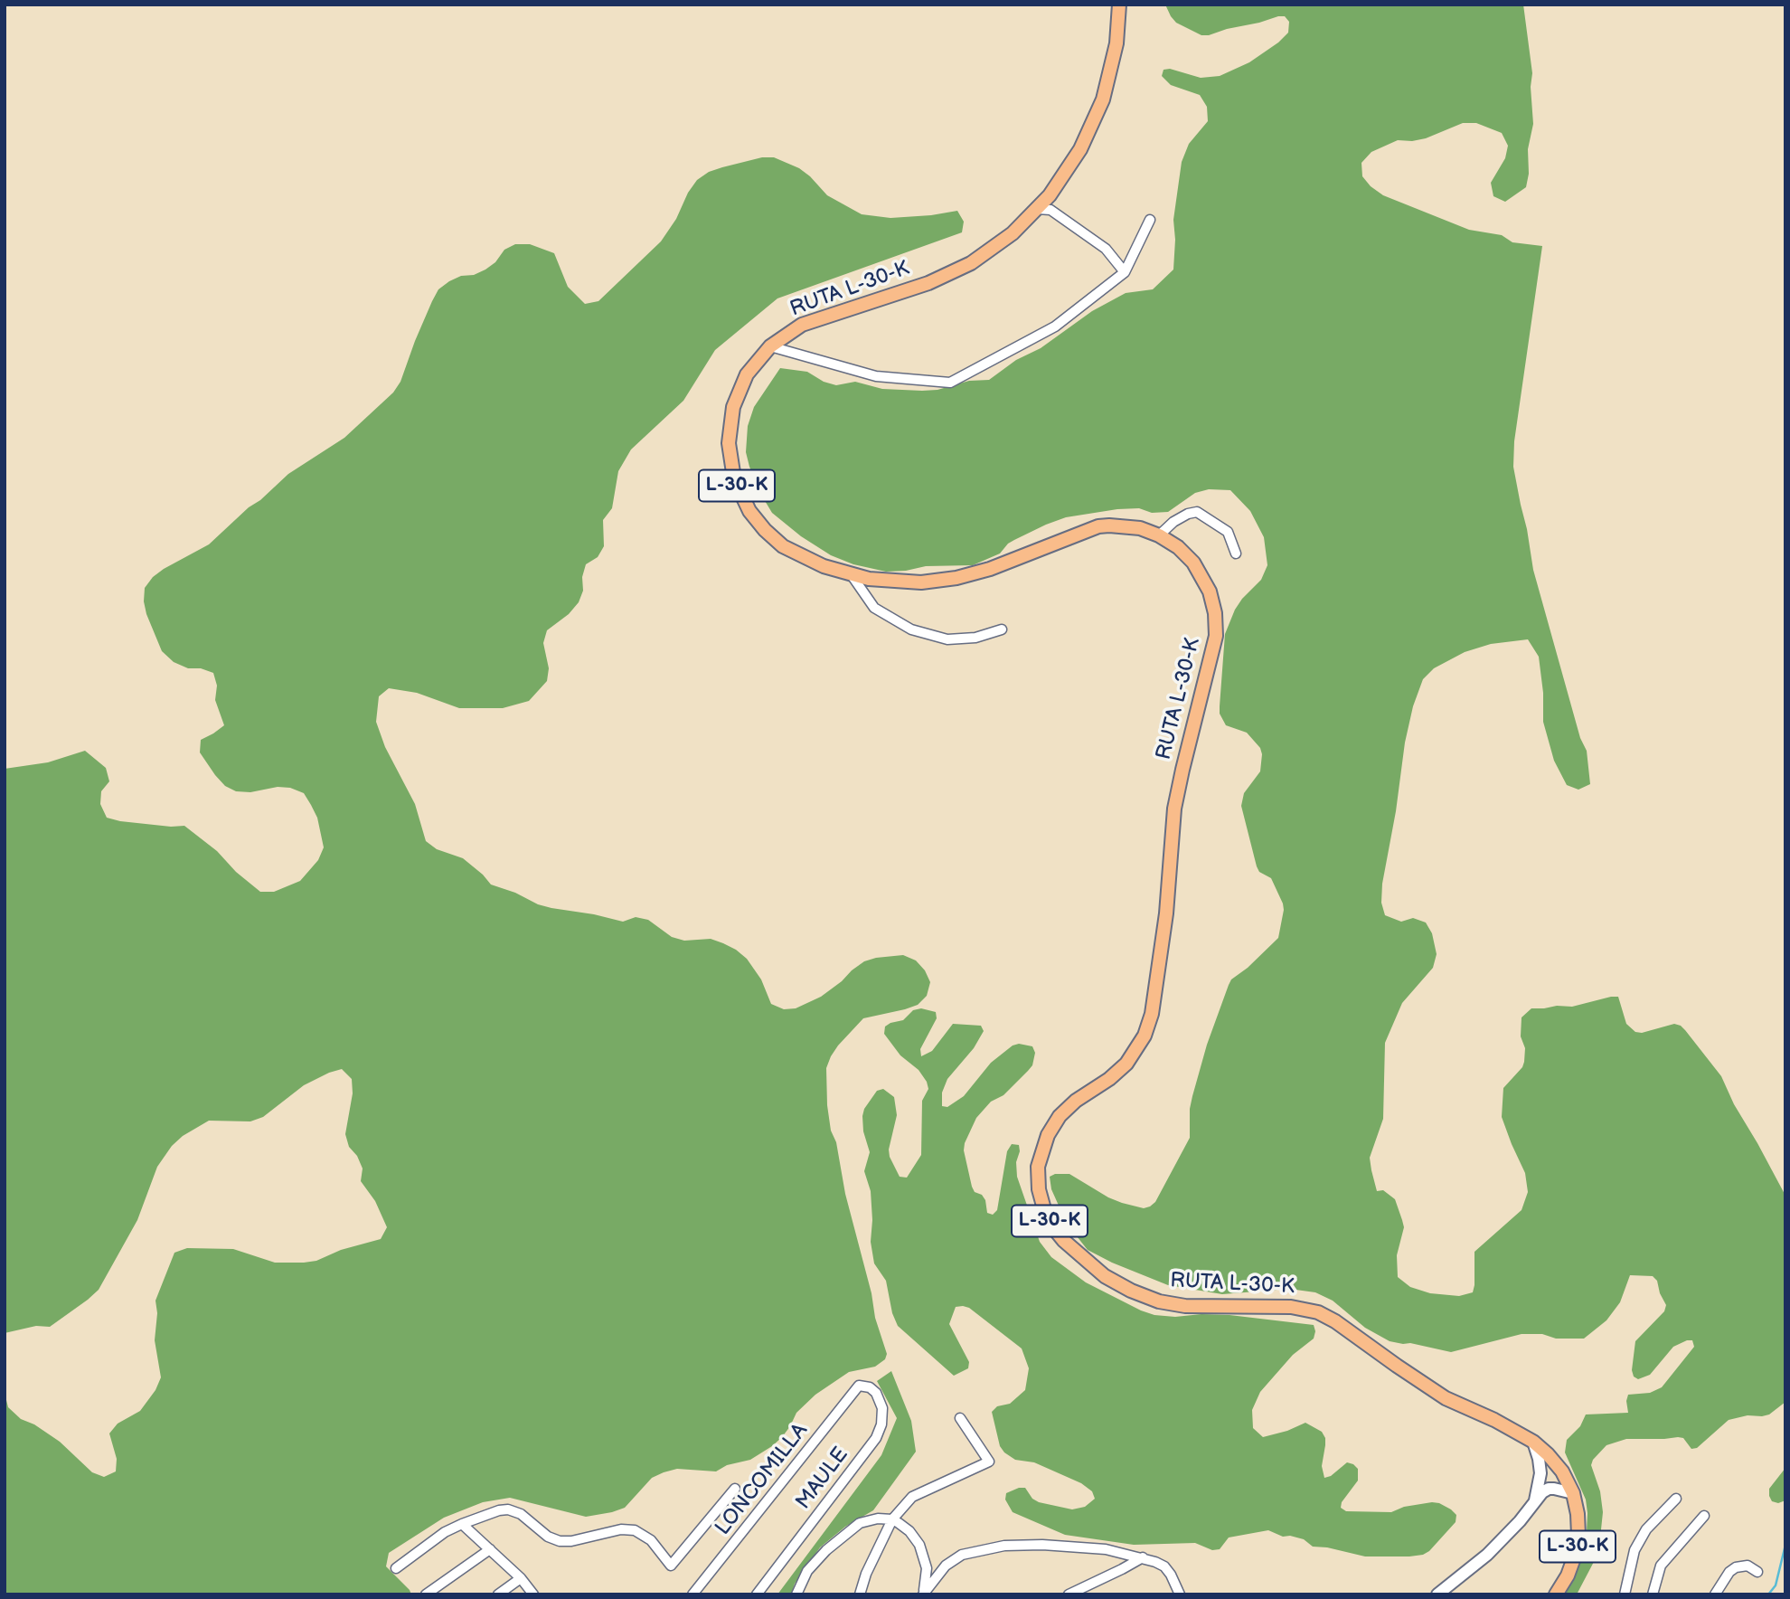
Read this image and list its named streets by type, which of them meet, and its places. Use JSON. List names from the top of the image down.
{
  "streets": {
    "main road": ["RUTA L-30-K", "L-30-K"],
    "street": ["MAULE", "LONCOMILLA"]
  },
  "crossings": [
    ["RUTA L-30-K", "L-30-K"],
    ["MAULE", "LONCOMILLA"]
  ]
}
